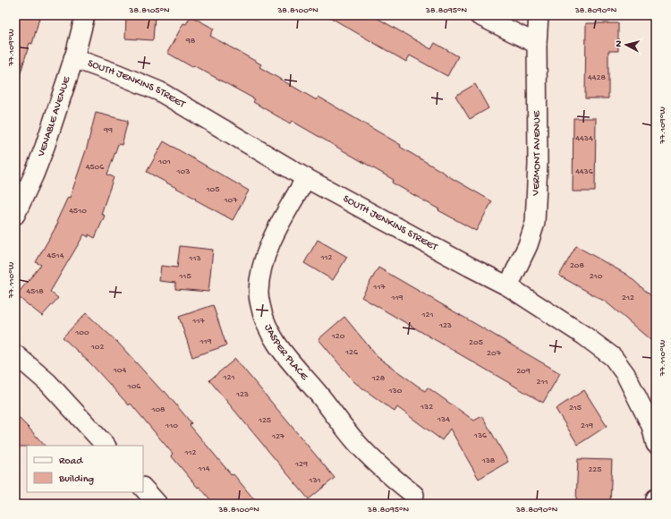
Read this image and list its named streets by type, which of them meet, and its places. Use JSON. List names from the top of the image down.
{
  "streets": {
    "street": [
      "SOUTH JENKINS STREET",
      "VENABLE AVENUE",
      "VERMONT AVENUE",
      "JASPER PLACE"
    ]
  },
  "crossings": [
    ["SOUTH JENKINS STREET", "VENABLE AVENUE"],
    ["SOUTH JENKINS STREET", "VERMONT AVENUE"],
    ["SOUTH JENKINS STREET", "JASPER PLACE"]
  ],
  "house_numbers": [
    "98",
    "4428",
    "99",
    "4434",
    "101",
    "4506",
    "103",
    "4436",
    "105",
    "107",
    "4510",
    "4514",
    "112",
    "113",
    "208",
    "115",
    "210",
    "117",
    "4518",
    "119",
    "212",
    "121",
    "117",
    "123",
    "100",
    "120",
    "119",
    "205",
    "102",
    "126",
    "207",
    "104",
    "209",
    "121",
    "128",
    "211",
    "106",
    "130",
    "123",
    "132",
    "215",
    "108",
    "134",
    "125",
    "110",
    "219",
    "136",
    "127",
    "112",
    "138",
    "129",
    "114",
    "225",
    "131"
  ],
  "legend": ["Road", "Building"],
  "north": "left",
  "coordinates": [
    "38.8105°N",
    "38.8100°N",
    "38.8095°N",
    "38.8090°N",
    "77.109°W",
    "77.110°W"
  ]
}
